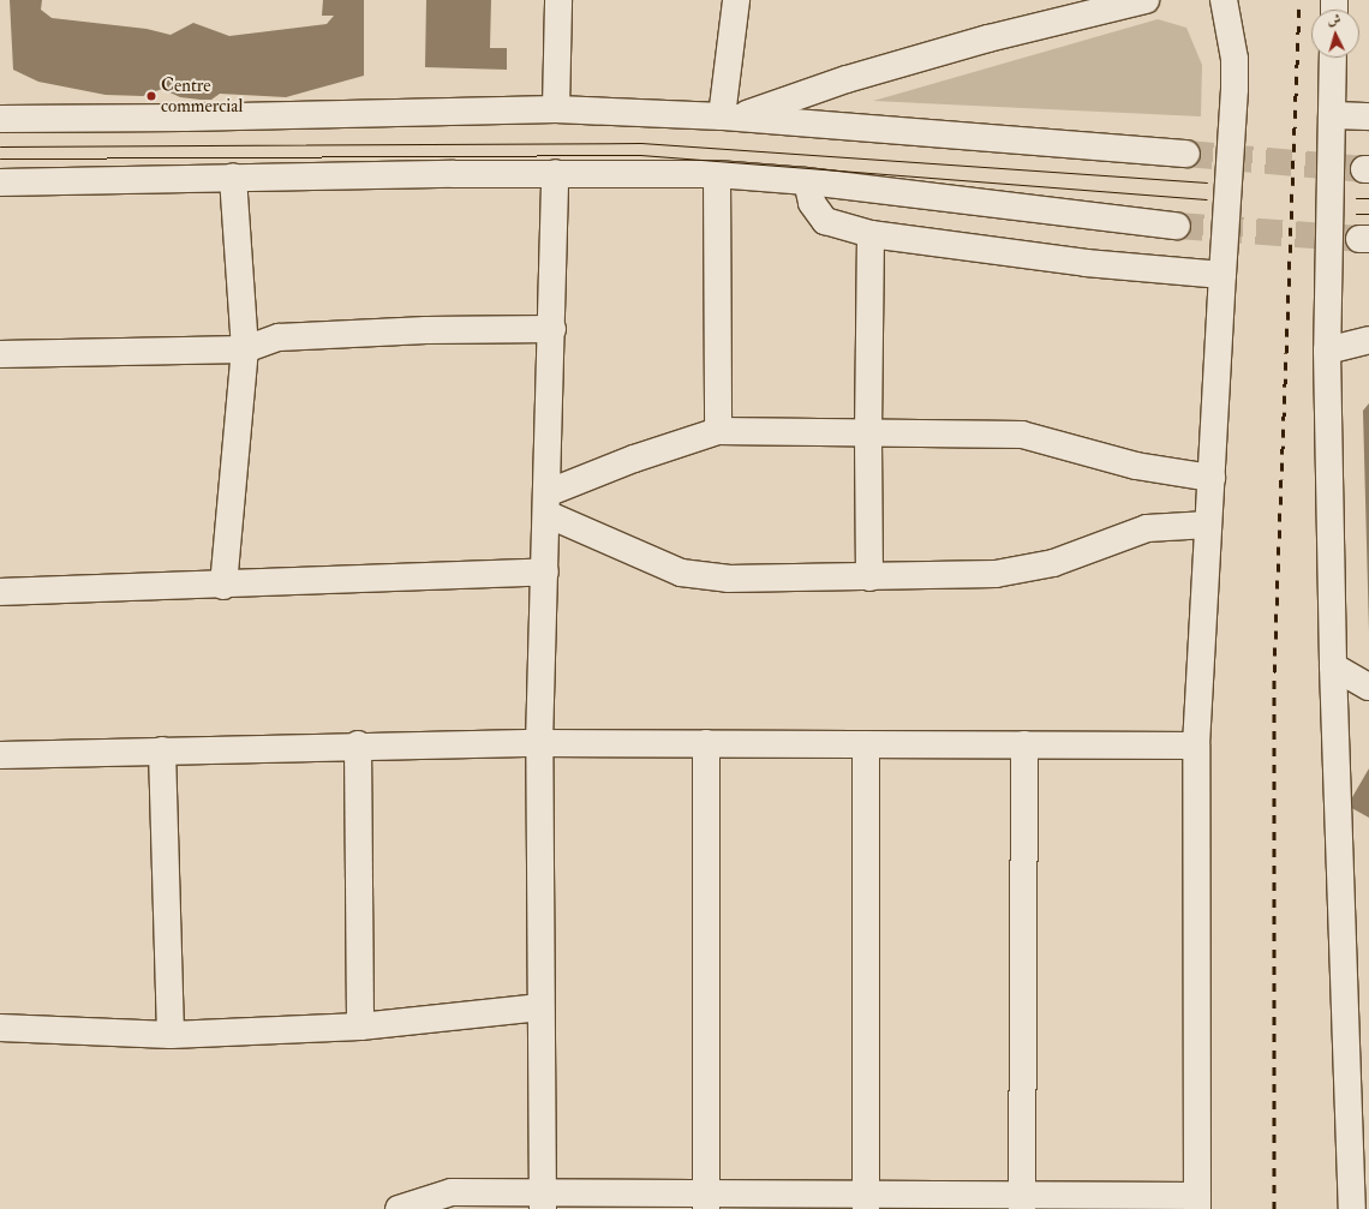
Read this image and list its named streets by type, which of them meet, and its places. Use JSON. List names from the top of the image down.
{
  "places": ["Centre commercial"],
  "north": "top"
}
